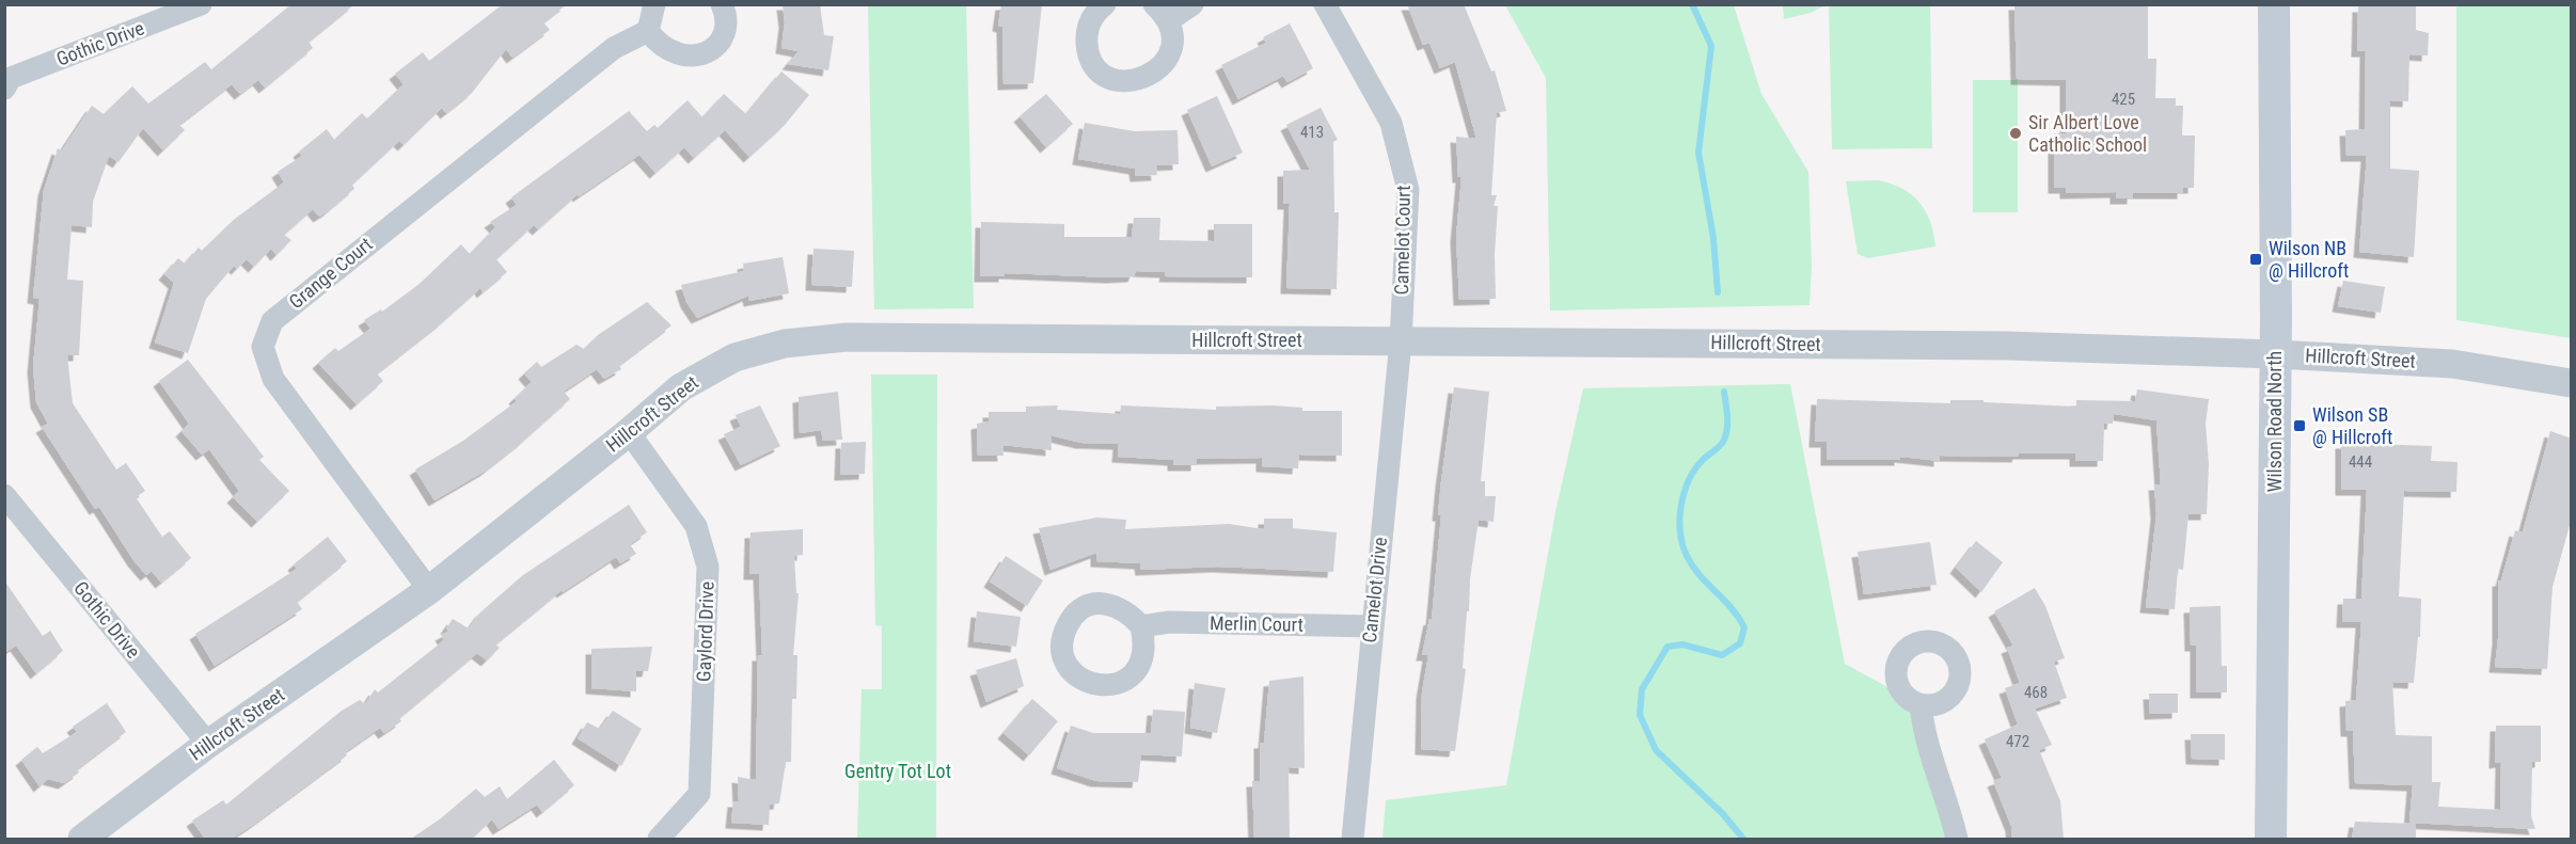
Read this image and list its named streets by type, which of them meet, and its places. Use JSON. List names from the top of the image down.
{
  "streets": {
    "main road": ["Wilson Road North"],
    "street": [
      "Gothic Drive",
      "Camelot Court",
      "Grange Court",
      "Hillcroft Street",
      "Camelot Drive",
      "Merlin Court",
      "Gaylord Drive"
    ]
  },
  "crossings": [
    ["Gothic Drive", "Hillcroft Street"],
    ["Camelot Court", "Hillcroft Street"],
    ["Camelot Court", "Camelot Drive"],
    ["Grange Court", "Hillcroft Street"],
    ["Hillcroft Street", "Wilson Road North"],
    ["Hillcroft Street", "Camelot Drive"],
    ["Hillcroft Street", "Gaylord Drive"],
    ["Camelot Drive", "Merlin Court"]
  ],
  "parks": ["Gentry Tot Lot"],
  "places": {
    "other": ["Sir Albert Love Catholic School"],
    "transit": ["Wilson NB @ Hillcroft", "Wilson SB @ Hillcroft"]
  },
  "house_numbers": [
    "425",
    "413",
    "444",
    "468",
    "472"
  ]
}
